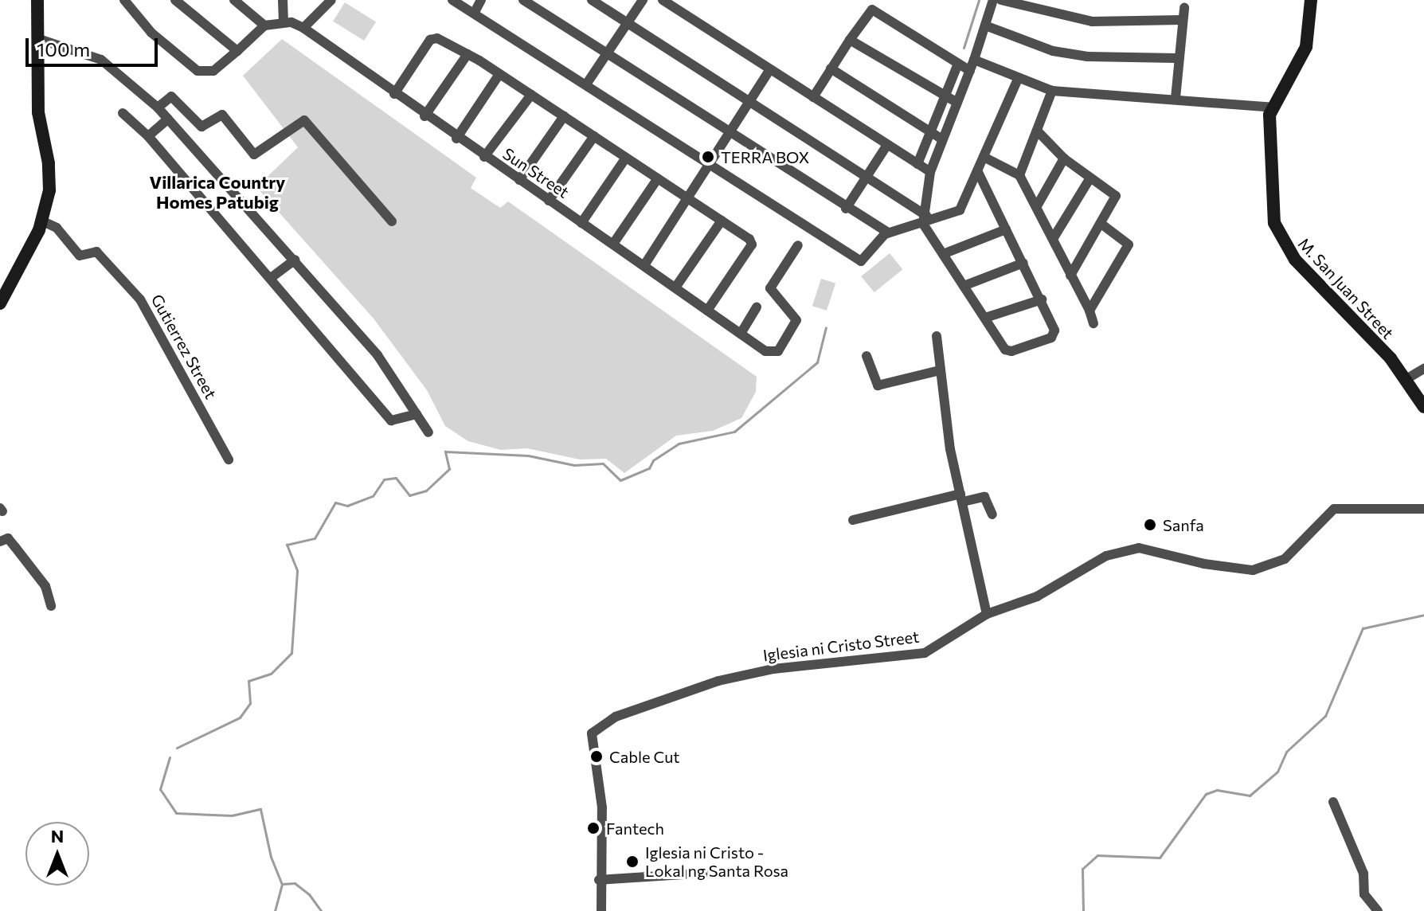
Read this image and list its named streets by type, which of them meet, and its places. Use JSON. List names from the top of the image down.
{
  "streets": {
    "street": [
      "Sun Street",
      "M. San Juan Street",
      "Gutierrez Street",
      "Iglesia ni Cristo Street"
    ]
  },
  "districts": ["Villarica Country Homes Patubig"],
  "places": [
    "TERRA BOX",
    "Sanfa",
    "Cable Cut",
    "Fantech",
    "Iglesia ni Cristo - Lokal ng Santa Rosa"
  ],
  "scale_bar": "100 m",
  "north": "top"
}
